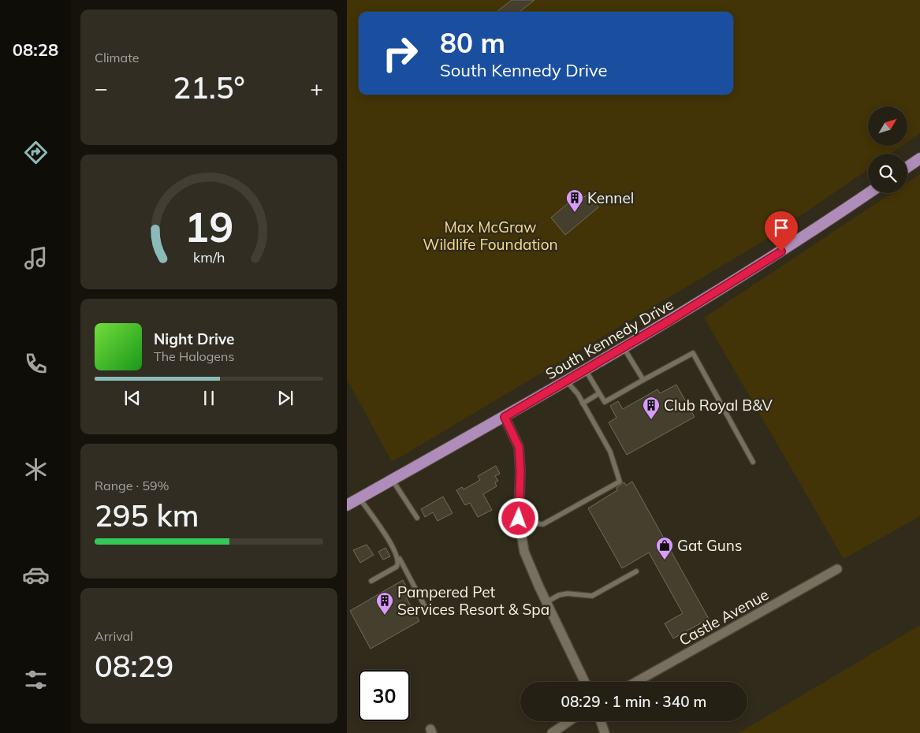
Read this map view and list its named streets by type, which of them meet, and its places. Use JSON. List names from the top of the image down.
{
  "streets": {
    "main road": ["South Kennedy Drive"],
    "street": ["Castle Avenue"]
  },
  "parks": ["Max McGraw Wildlife Foundation"],
  "places": {
    "building": ["Kennel", "Club Royal B&V", "Pampered Pet Services Resort & Spa"],
    "shop": ["Gat Guns"]
  },
  "north": "top right",
  "page": {
    "tabs": "08:28",
    "tile": [
      "Climate",
      ["Range · 59%", "295 km"],
      ["Arrival", "08:29"]
    ],
    "turn": ["80 m", "South Kennedy Drive"],
    "heat": ["−", "21.5°", "+"],
    "song": ["Night Drive", "The Halogens"],
    "limit": "30",
    "trip": "08:29 · 1 min · 340 m",
    "gauge": ["19", "km/h"]
  }
}
